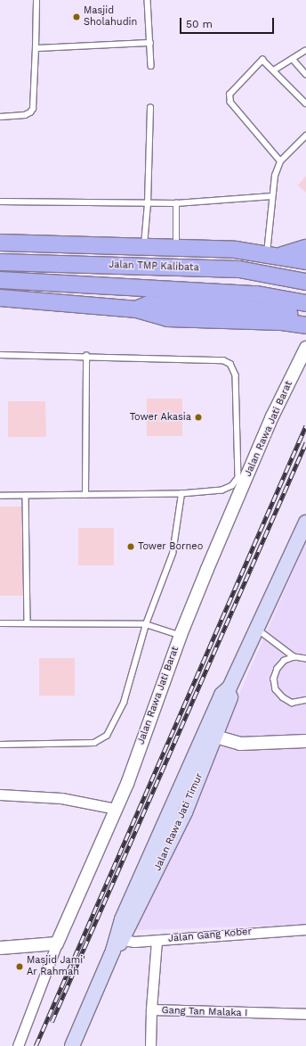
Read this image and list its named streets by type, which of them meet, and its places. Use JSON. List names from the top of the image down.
{
  "streets": {
    "main road": ["Jalan TMP Kalibata", "Jalan Rawa Jati Timur"],
    "street": ["Jalan Rawa Jati Barat", "Jalan Gang Kober", "Gang Tan Malaka I"]
  },
  "crossings": [
    ["Jalan Rawa Jati Timur", "Jalan Gang Kober"],
    ["Jalan Gang Kober", "Gang Tan Malaka I"]
  ],
  "places": [
    "Masjid Sholahudin",
    "Tower Akasia",
    "Tower Borneo",
    "Masjid Jami' Ar Rahmah"
  ],
  "scale_bar": "50 m"
}
